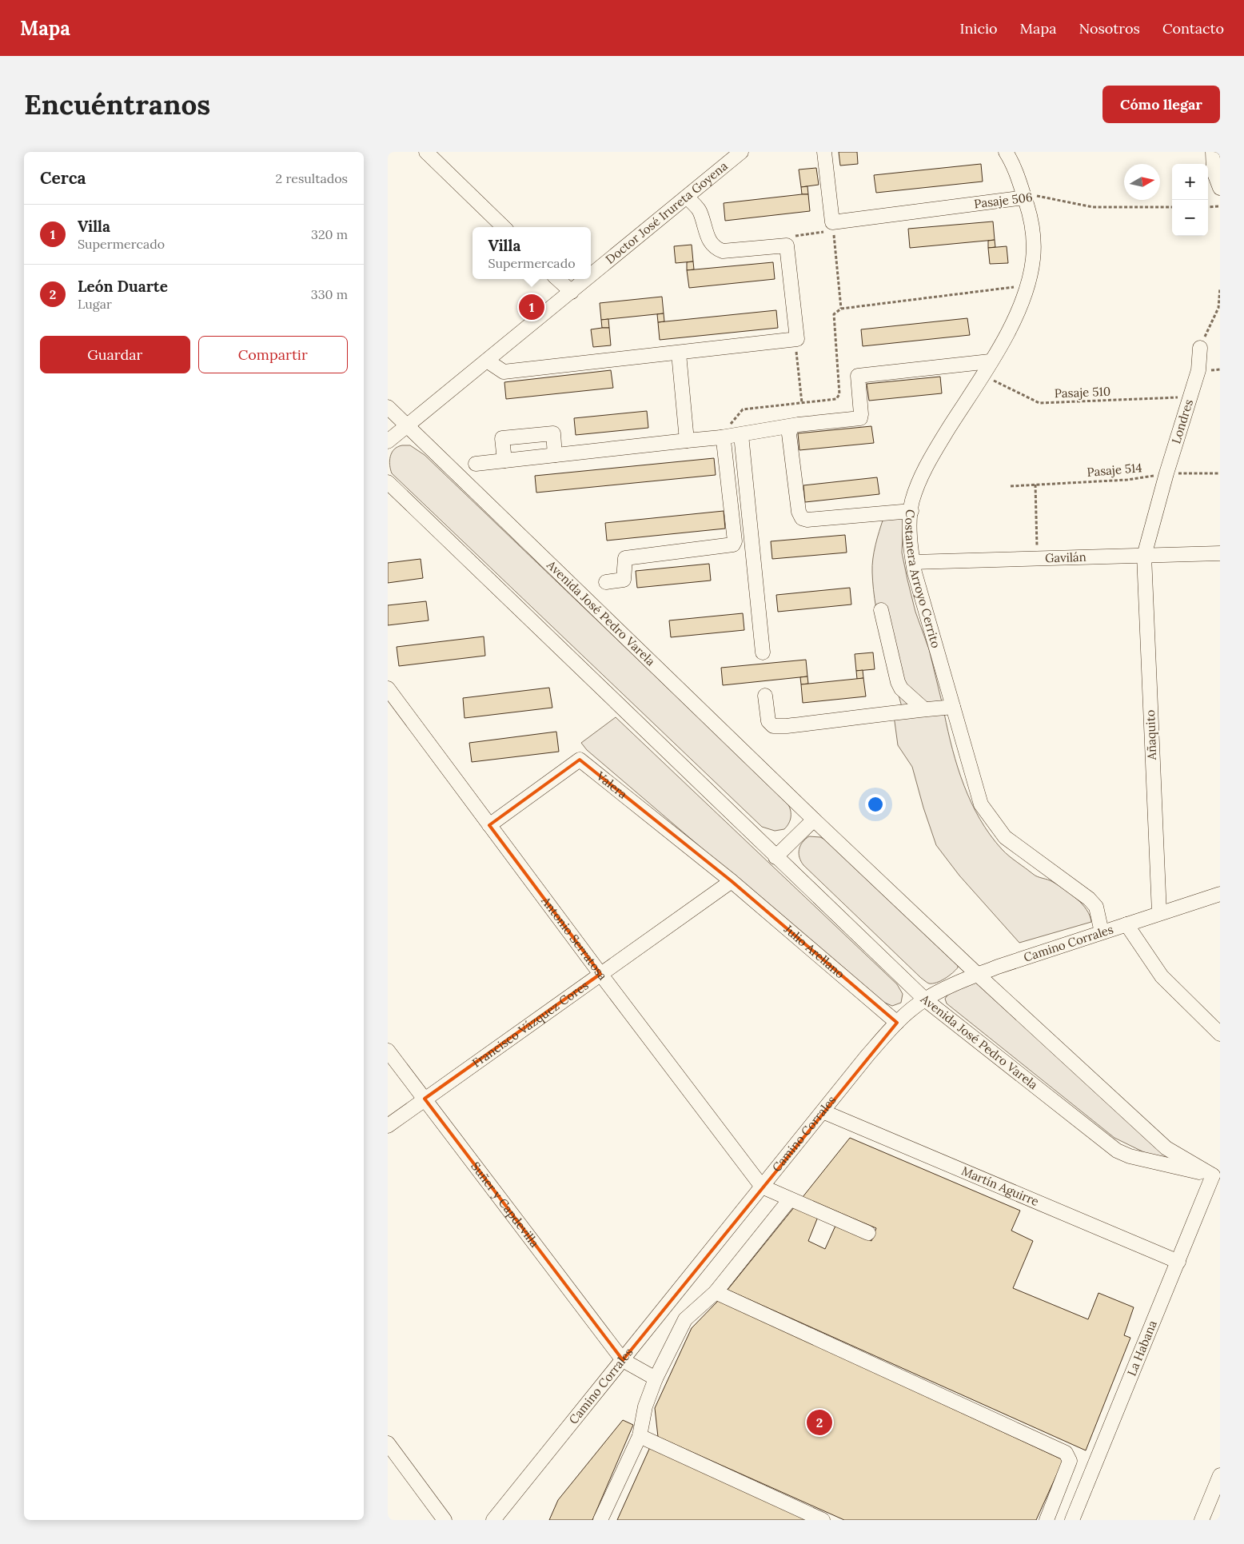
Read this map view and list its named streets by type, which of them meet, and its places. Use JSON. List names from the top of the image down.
{
  "streets": {
    "street": [
      "Pasaje 506",
      "Doctor José Irureta Goyena",
      "Londres",
      "Gavilán",
      "Costanera Arroyo Cerrito",
      "Avenida José Pedro Varela",
      "Añaquito",
      "Valera",
      "Antonio Serratosa",
      "Camino Corrales",
      "Julio Arellano",
      "Francisco Vázquez Cores",
      "Martín Aguirre",
      "Suñer y Capdevilla",
      "La Habana"
    ],
    "path": ["Pasaje 510", "Pasaje 514"]
  },
  "crossings": [
    ["Pasaje 506", "Costanera Arroyo Cerrito"],
    ["Doctor José Irureta Goyena", "Avenida José Pedro Varela"],
    ["Pasaje 510", "Londres"],
    ["Pasaje 510", "Costanera Arroyo Cerrito"],
    ["Londres", "Pasaje 514"],
    ["Londres", "Gavilán"],
    ["Londres", "Añaquito"],
    ["Gavilán", "Costanera Arroyo Cerrito"],
    ["Gavilán", "Añaquito"],
    ["Costanera Arroyo Cerrito", "Camino Corrales"],
    ["Avenida José Pedro Varela", "Camino Corrales"],
    ["Avenida José Pedro Varela", "La Habana"],
    ["Añaquito", "Camino Corrales"],
    ["Valera", "Antonio Serratosa"],
    ["Valera", "Julio Arellano"],
    ["Valera", "Francisco Vázquez Cores"],
    ["Antonio Serratosa", "Camino Corrales"],
    ["Antonio Serratosa", "Francisco Vázquez Cores"],
    ["Camino Corrales", "Julio Arellano"],
    ["Camino Corrales", "Martín Aguirre"],
    ["Camino Corrales", "Suñer y Capdevilla"],
    ["Julio Arellano", "Francisco Vázquez Cores"],
    ["Francisco Vázquez Cores", "Suñer y Capdevilla"],
    ["Martín Aguirre", "La Habana"]
  ],
  "north": "right",
  "page": {
    "header": "Mapa",
    "nav": [
      "Inicio",
      "Mapa",
      "Nosotros",
      "Contacto"
    ],
    "buttons": [
      "Cómo llegar",
      ["Guardar", "Compartir"]
    ],
    "title": "Encuéntranos",
    "heading": ["Cerca", "2 resultados"],
    "map_buttons": ["+", "−"],
    "list": [
      {
        "mark": "1",
        "name": "Villa",
        "note": "Supermercado",
        "value": "320 m"
      },
      {
        "mark": "2",
        "name": "León Duarte",
        "note": "Lugar",
        "value": "330 m"
      }
    ],
    "popup": ["Villa", "Supermercado"],
    "pins": ["1", "2"]
  }
}
